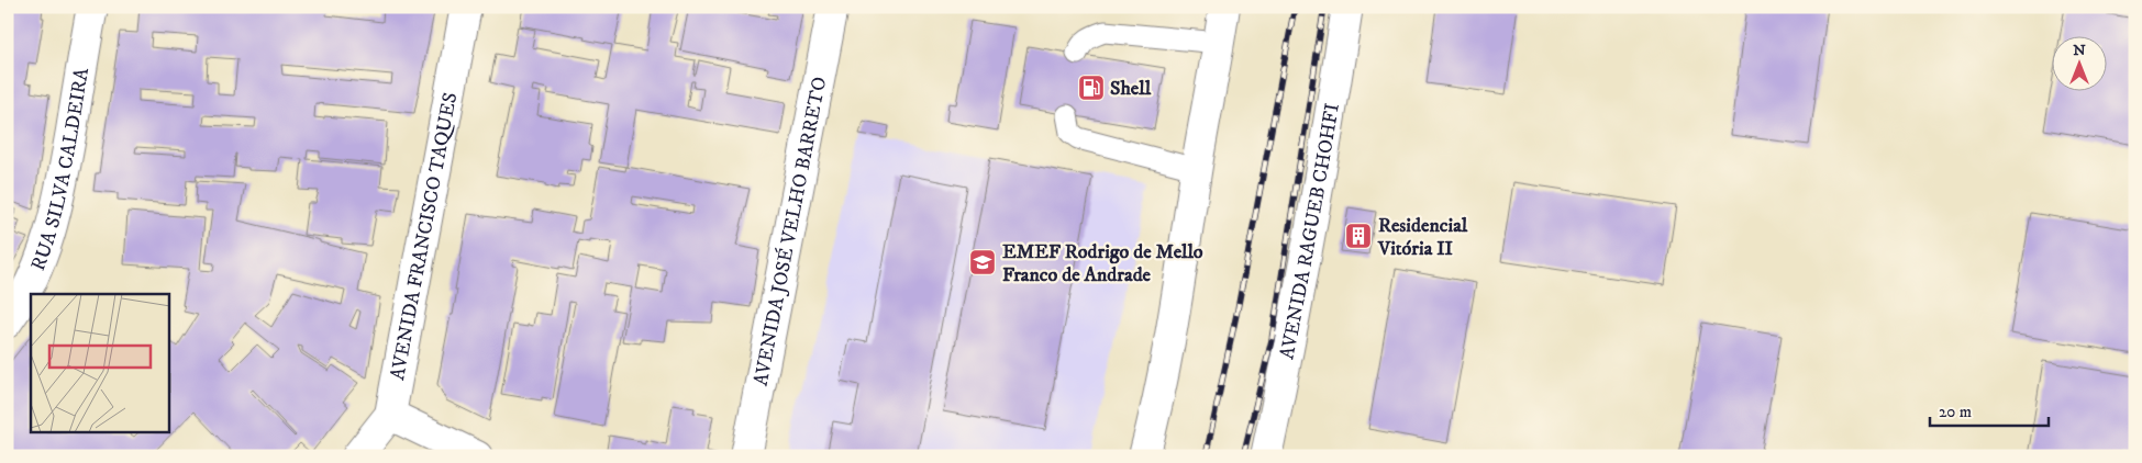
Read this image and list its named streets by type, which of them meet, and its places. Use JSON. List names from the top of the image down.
{
  "streets": {
    "main road": [
      "RUA SILVA CALDEIRA",
      "AVENIDA JOSÉ VELHO BARRETO",
      "AVENIDA RAGUEB CHOHFI",
      "AVENIDA FRANCISCO TAQUES"
    ]
  },
  "places": {
    "fuel station": ["Shell"],
    "building": ["Residencial Vitória II"],
    "school or university": ["EMEF Rodrigo de Mello Franco de Andrade"]
  },
  "scale_bar": "20 m",
  "north": "top"
}
